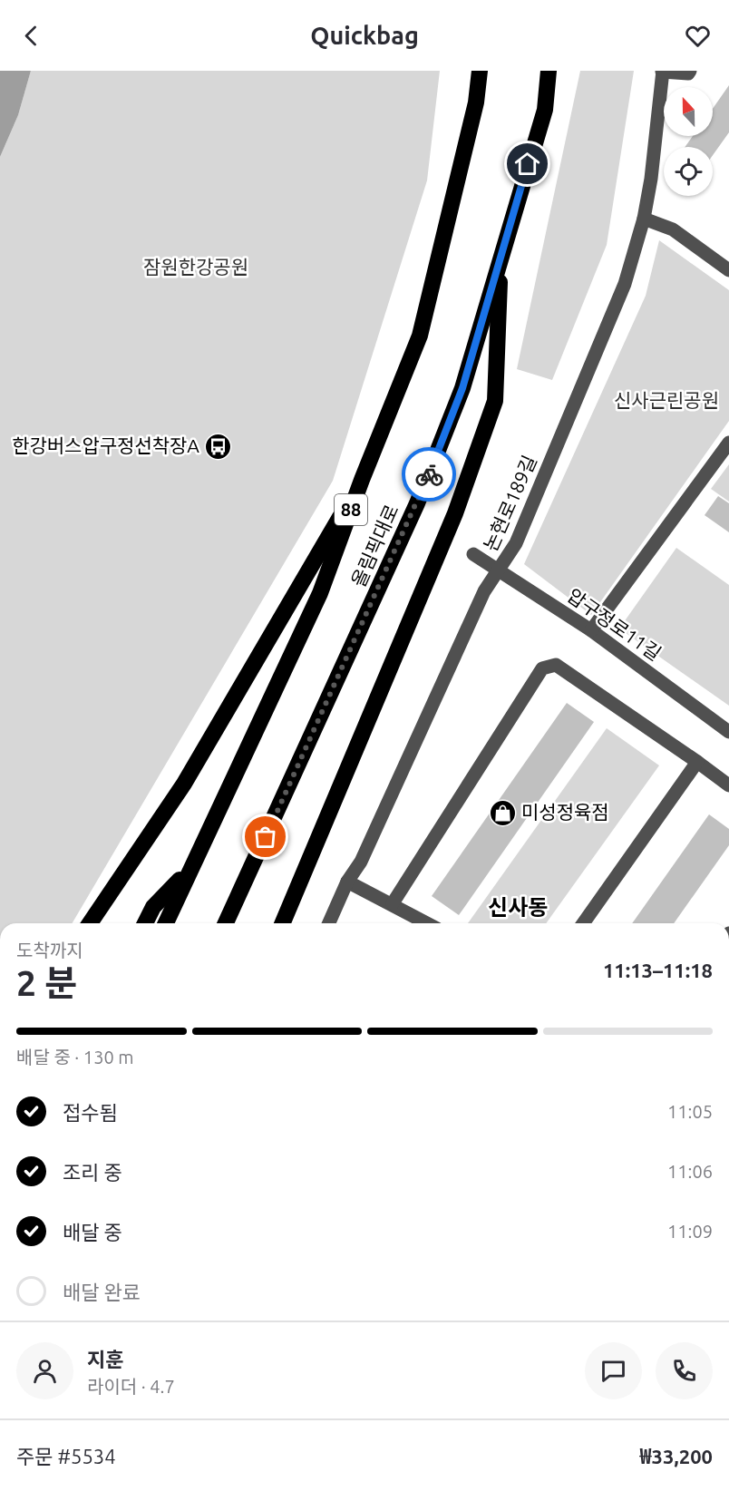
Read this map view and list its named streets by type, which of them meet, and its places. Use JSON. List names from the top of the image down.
{
  "streets": {
    "highway": ["88", "올림픽대로"],
    "street": ["논현로189길", "압구정로11길"]
  },
  "crossings": [
    ["논현로189길", "압구정로11길"]
  ],
  "districts": ["신사동"],
  "parks": ["잠원한강공원", "신사근린공원"],
  "places": {
    "bus stop": ["한강버스압구정선착장A"],
    "shop": ["미성정육점"]
  },
  "north": "top",
  "page": {
    "header": "Quickbag",
    "heading": ["2 분", "도착까지", "11:13–11:18"],
    "panel": [
      "지훈",
      "라이더 · 4.7",
      "주문 #5534",
      "₩33,200"
    ],
    "bar": "배달 중 · 130 m",
    "list": [
      ["접수됨", "11:05"],
      ["조리 중", "11:06"],
      ["배달 중", "11:09"],
      "배달 완료"
    ]
  }
}
